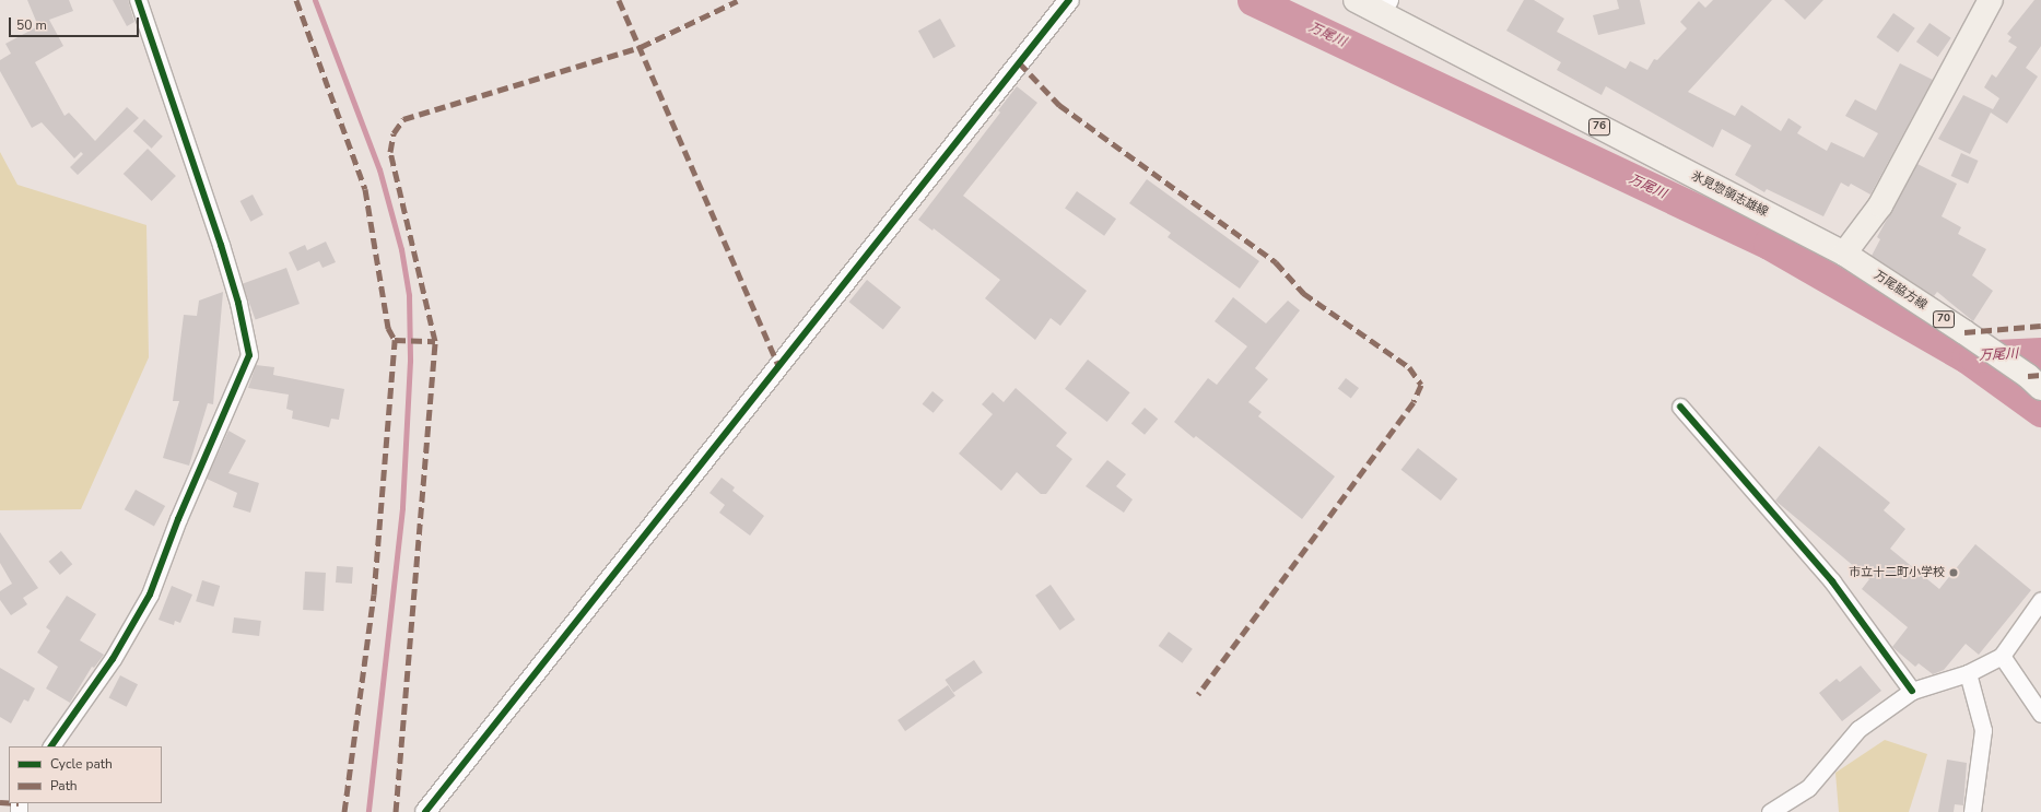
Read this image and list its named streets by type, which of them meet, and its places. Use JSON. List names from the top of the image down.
{
  "streets": {
    "main road": [
      "76",
      "氷見惣領志雄線",
      "万尾脇方線",
      "70"
    ]
  },
  "crossings": [
    ["氷見惣領志雄線", "万尾脇方線"]
  ],
  "water": ["万尾川"],
  "places": ["市立十二町小学校"],
  "legend": ["Cycle path", "Path"],
  "scale_bar": "50 m"
}
